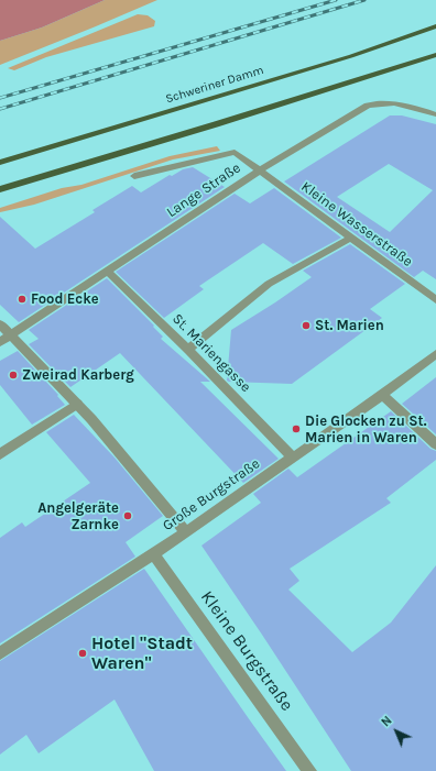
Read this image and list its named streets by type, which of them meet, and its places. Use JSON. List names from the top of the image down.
{
  "streets": {
    "main road": ["Schweriner Damm"],
    "street": [
      "Lange Straße",
      "Kleine Wasserstraße",
      "St. Mariengasse",
      "Große Burgstraße",
      "Kleine Burgstraße"
    ]
  },
  "crossings": [
    ["Lange Straße", "Kleine Wasserstraße"],
    ["Lange Straße", "St. Mariengasse"],
    ["St. Mariengasse", "Große Burgstraße"],
    ["Große Burgstraße", "Kleine Burgstraße"]
  ],
  "places": [
    "Food Ecke",
    "St. Marien",
    "Zweirad Karberg",
    "Die Glocken zu St. Marien in Waren",
    "Angelgeräte Zarnke",
    "Hotel \"Stadt Waren\""
  ],
  "north": "top left"
}
